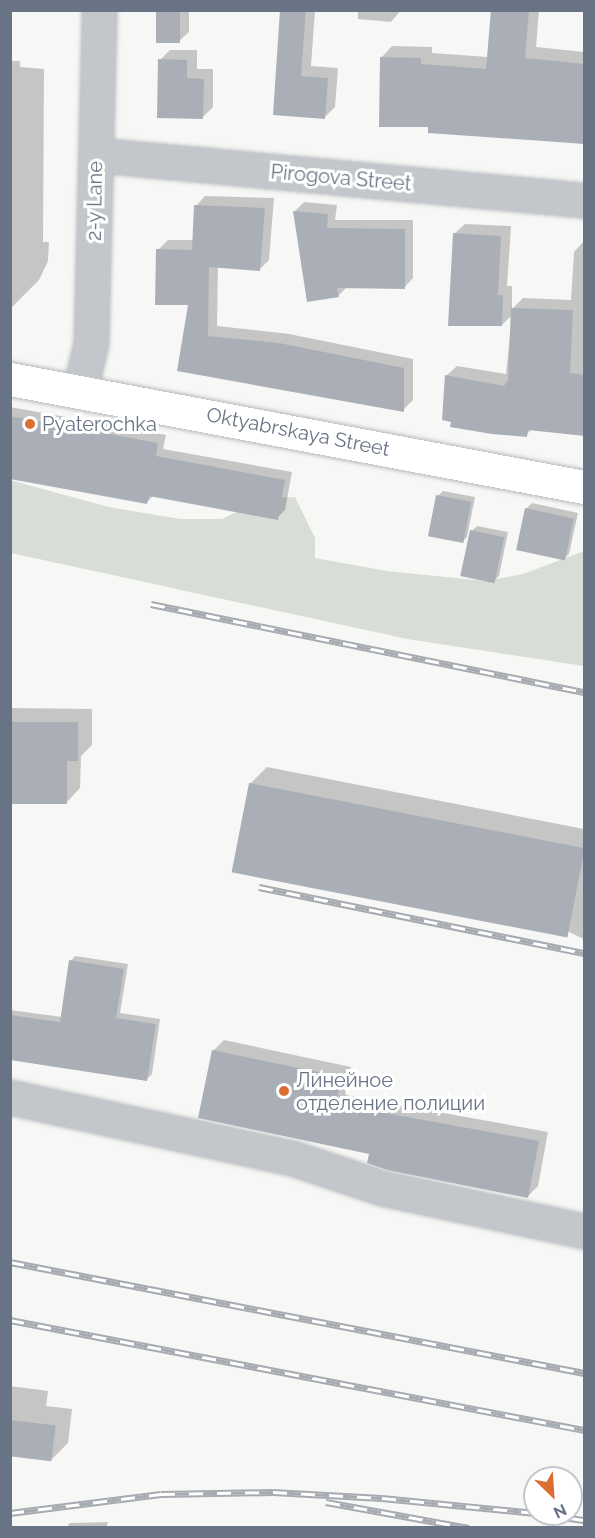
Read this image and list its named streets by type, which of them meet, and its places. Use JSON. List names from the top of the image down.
{
  "streets": {
    "street": ["Pirogova Street", "2-y Lane", "Oktyabrskaya Street"]
  },
  "crossings": [
    ["Pirogova Street", "2-y Lane"],
    ["2-y Lane", "Oktyabrskaya Street"]
  ],
  "places": ["Pyaterochka", "Линейное отделение полиции"],
  "north": "bottom right"
}
